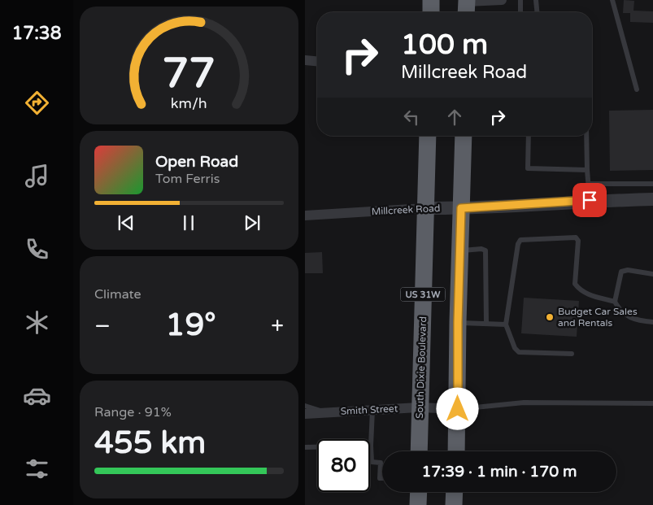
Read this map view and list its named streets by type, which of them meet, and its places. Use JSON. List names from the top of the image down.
{
  "streets": {
    "highway": ["US 31W", "South Dixie Boulevard"],
    "street": ["Millcreek Road", "Smith Street"]
  },
  "crossings": [
    ["Millcreek Road", "US 31W"],
    ["Millcreek Road", "South Dixie Boulevard"],
    ["US 31W", "Smith Street"],
    ["South Dixie Boulevard", "Smith Street"]
  ],
  "places": ["Budget Car Sales and Rentals"],
  "page": {
    "tabs": "17:38",
    "turn": ["100 m", "Millcreek Road"],
    "song": ["Open Road", "Tom Ferris"],
    "tile": [
      "Climate",
      ["Range · 91%", "455 km"]
    ],
    "heat": ["−", "19°", "+"],
    "limit": "80",
    "trip": "17:39 · 1 min · 170 m",
    "gauge": ["77", "km/h"]
  }
}
